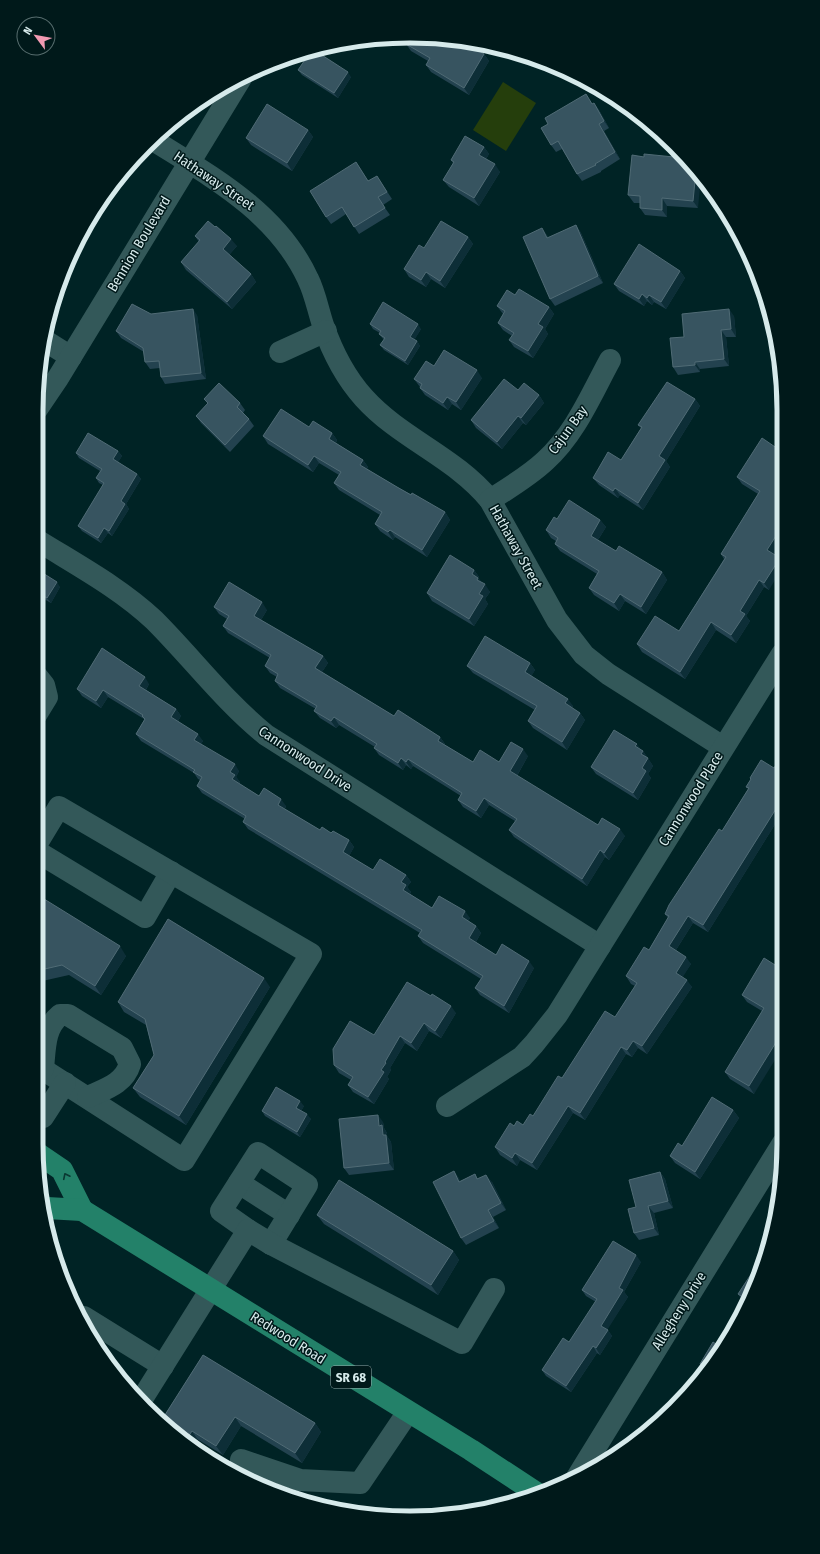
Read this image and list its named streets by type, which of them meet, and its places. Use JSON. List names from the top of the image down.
{
  "streets": {
    "main road": ["Redwood Road", "SR 68"],
    "street": [
      "Hathaway Street",
      "Bennion Boulevard",
      "Cajun Bay",
      "Cannonwood Drive",
      "Cannonwood Place",
      "Allegheny Drive"
    ]
  },
  "crossings": [
    ["Hathaway Street", "Bennion Boulevard"],
    ["Hathaway Street", "Cajun Bay"],
    ["Hathaway Street", "Cannonwood Place"],
    ["Cannonwood Drive", "Cannonwood Place"]
  ],
  "north": "top left"
}
